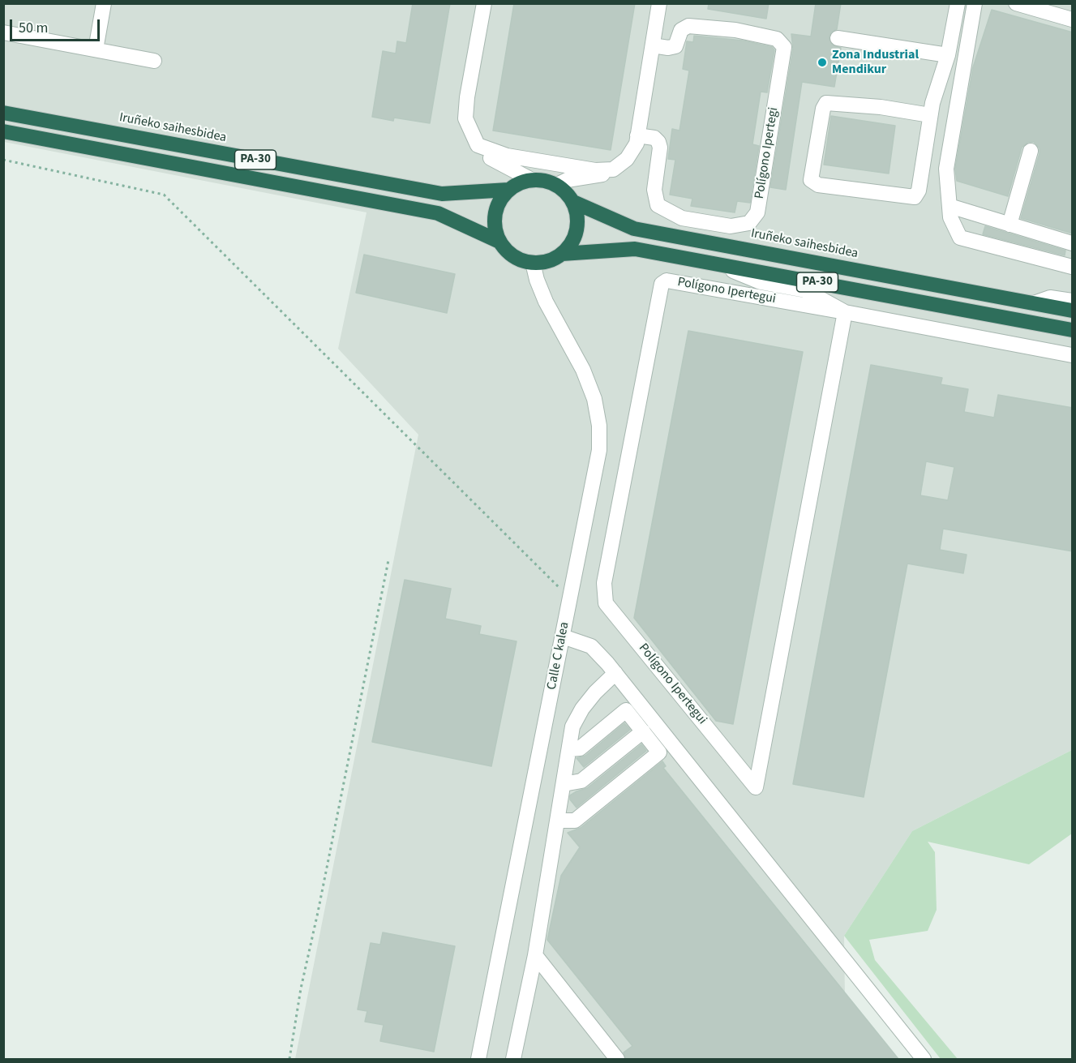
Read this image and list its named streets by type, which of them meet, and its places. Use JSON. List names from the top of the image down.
{
  "streets": {
    "highway": ["Iruñeko saihesbidea", "PA-30"],
    "street": ["Polígono Ipertegi", "Polígono Ipertegui", "Calle C kalea"]
  },
  "crossings": [
    ["Iruñeko saihesbidea", "PA-30"],
    ["Iruñeko saihesbidea", "Calle C kalea"],
    ["PA-30", "Calle C kalea"]
  ],
  "places": ["Zona Industrial Mendikur"],
  "scale_bar": "50 m"
}
